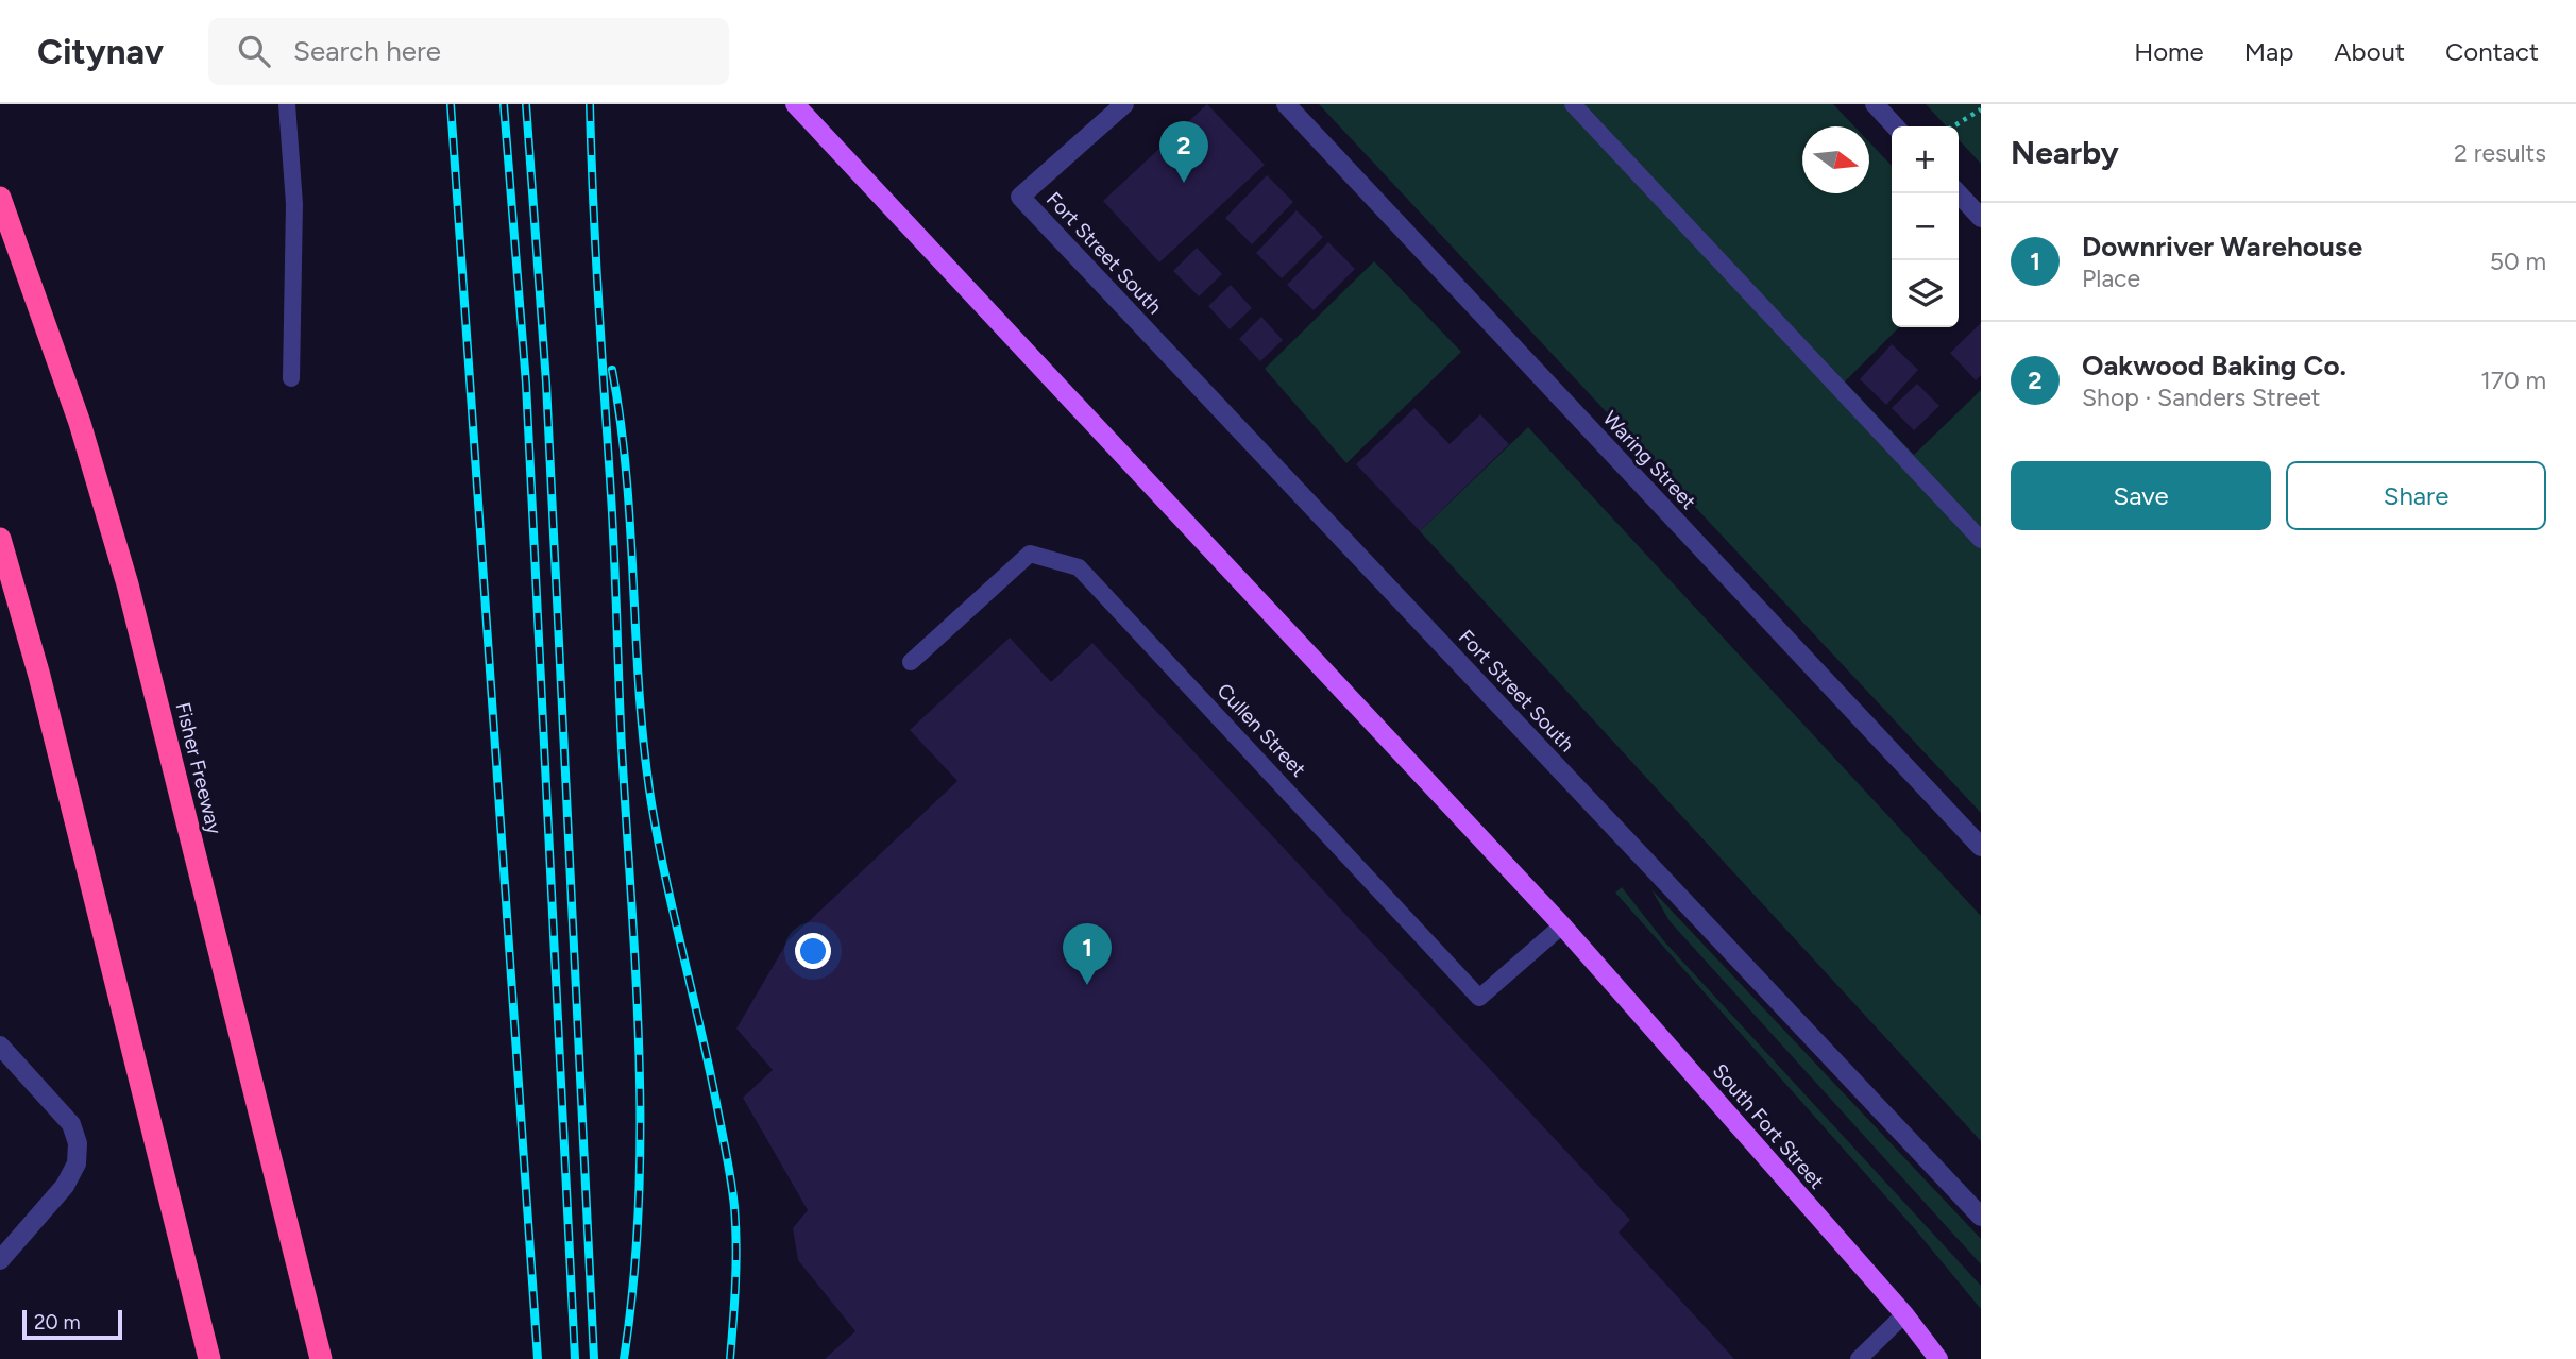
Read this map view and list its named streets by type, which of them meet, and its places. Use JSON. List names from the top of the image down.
{
  "streets": {
    "highway": ["Fisher Freeway"],
    "main road": ["South Fort Street"],
    "street": ["Fort Street South", "Waring Street"],
    "lane": ["Cullen Street"]
  },
  "crossings": [
    ["Cullen Street", "South Fort Street"]
  ],
  "scale_bar": "20 m",
  "north": "right",
  "page": {
    "header": "Citynav",
    "search": "Search here",
    "nav": [
      "Home",
      "Map",
      "About",
      "Contact"
    ],
    "heading": ["Nearby", "2 results"],
    "pins": ["2", "1"],
    "map_buttons": ["+", "−"],
    "list": [
      {
        "mark": "1",
        "name": "Downriver Warehouse",
        "note": "Place",
        "value": "50 m"
      },
      {
        "mark": "2",
        "name": "Oakwood Baking Co.",
        "note": "Shop · Sanders Street",
        "value": "170 m"
      }
    ],
    "buttons": ["Save", "Share"],
    "scale": "20 m"
  }
}
